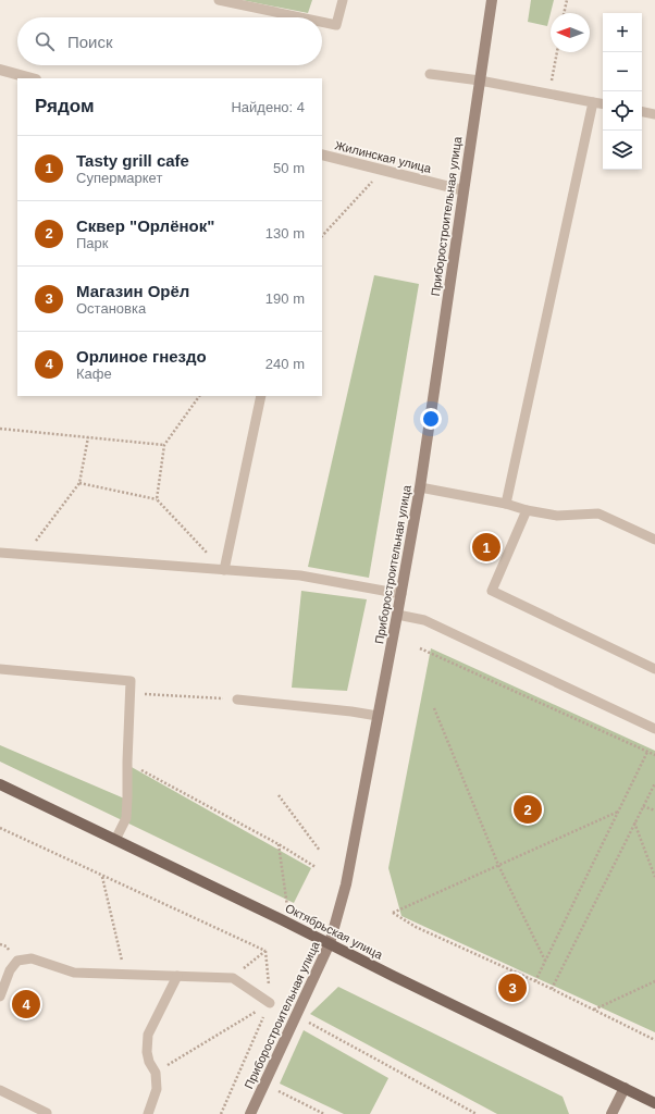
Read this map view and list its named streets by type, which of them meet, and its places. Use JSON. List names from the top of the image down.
{
  "streets": {
    "main road": ["Приборостроительная улица", "Октябрьская улица"],
    "street": ["Жилинская улица"]
  },
  "crossings": [
    ["Жилинская улица", "Приборостроительная улица"],
    ["Приборостроительная улица", "Октябрьская улица"]
  ],
  "north": "left",
  "page": {
    "map_buttons": ["+", "−"],
    "search": "Поиск",
    "heading": ["Рядом", "Найдено: 4"],
    "list": [
      {
        "mark": "1",
        "name": "Tasty grill cafe",
        "note": "Супермаркет",
        "value": "50 m"
      },
      {
        "mark": "2",
        "name": "Сквер \"Орлёнок\"",
        "note": "Парк",
        "value": "130 m"
      },
      {
        "mark": "3",
        "name": "Магазин Орёл",
        "note": "Остановка",
        "value": "190 m"
      },
      {
        "mark": "4",
        "name": "Орлиное гнездо",
        "note": "Кафе",
        "value": "240 m"
      }
    ],
    "pins": [
      "1",
      "2",
      "3",
      "4"
    ]
  }
}
